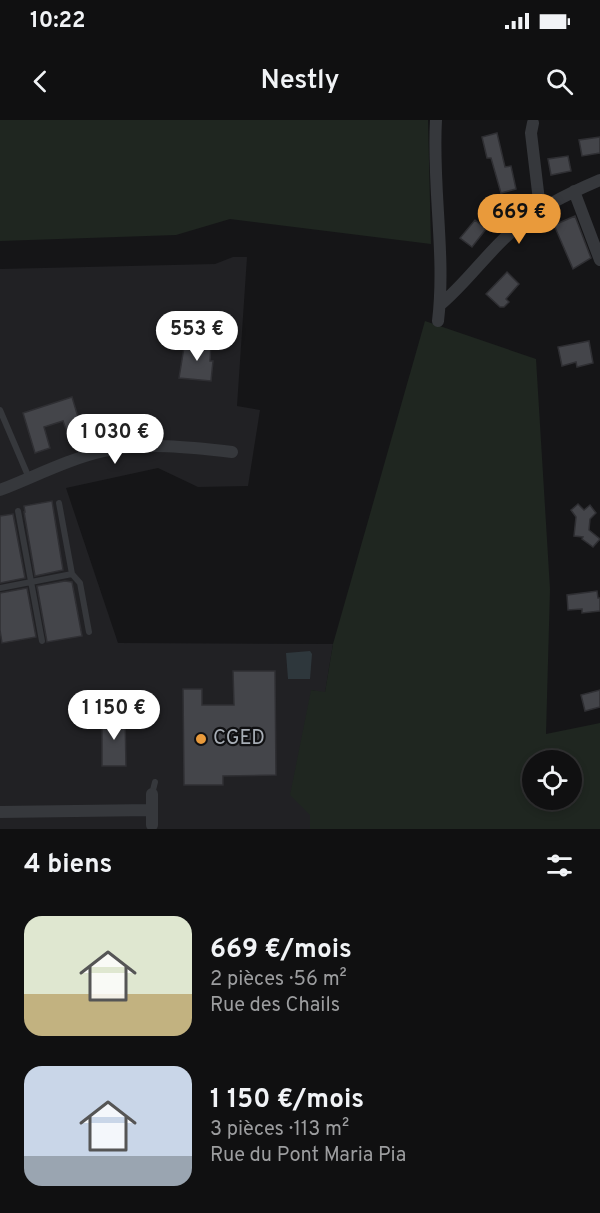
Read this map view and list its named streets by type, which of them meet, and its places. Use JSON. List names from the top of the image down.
{
  "places": ["CGED"],
  "page": {
    "status": "10:22",
    "header": "Nestly",
    "price": [
      "669 €",
      "553 €",
      "1 030 €",
      "1 150 €"
    ],
    "heading": "4 biens",
    "list": [
      {
        "name": "669 €/mois",
        "note": "2 pièces · 56 m² · Rue des Chails"
      },
      {
        "name": "1 150 €/mois",
        "note": "3 pièces · 113 m² · Rue du Pont Maria Pia"
      }
    ]
  }
}
